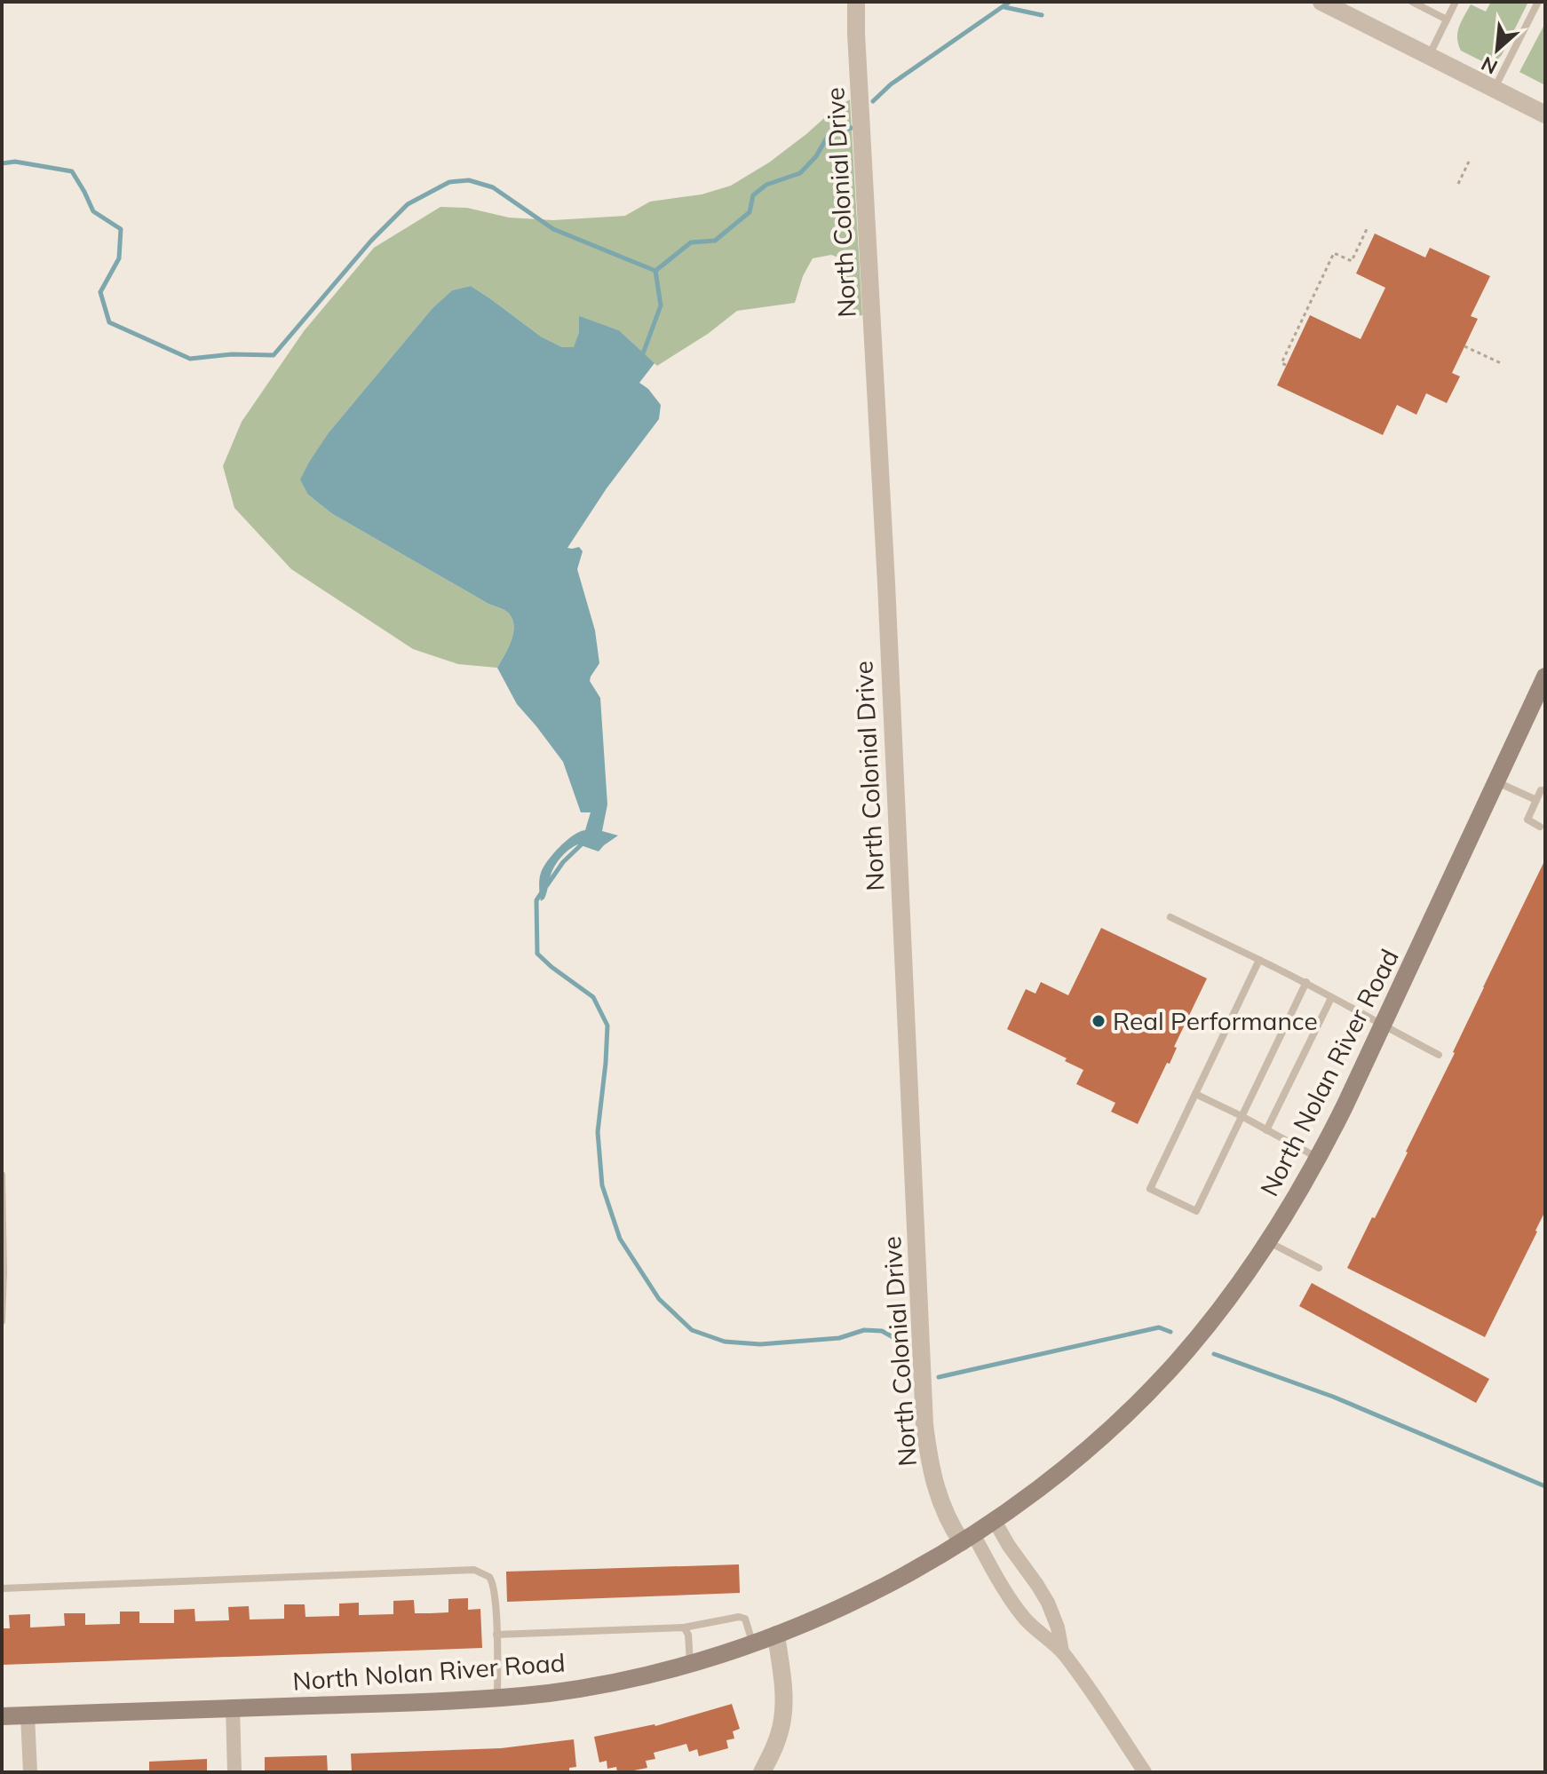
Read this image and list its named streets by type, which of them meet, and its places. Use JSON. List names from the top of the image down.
{
  "streets": {
    "main road": ["North Nolan River Road"],
    "street": ["North Colonial Drive"]
  },
  "crossings": [
    ["North Colonial Drive", "North Nolan River Road"]
  ],
  "places": ["Real Performance"],
  "north": "bottom left"
}
